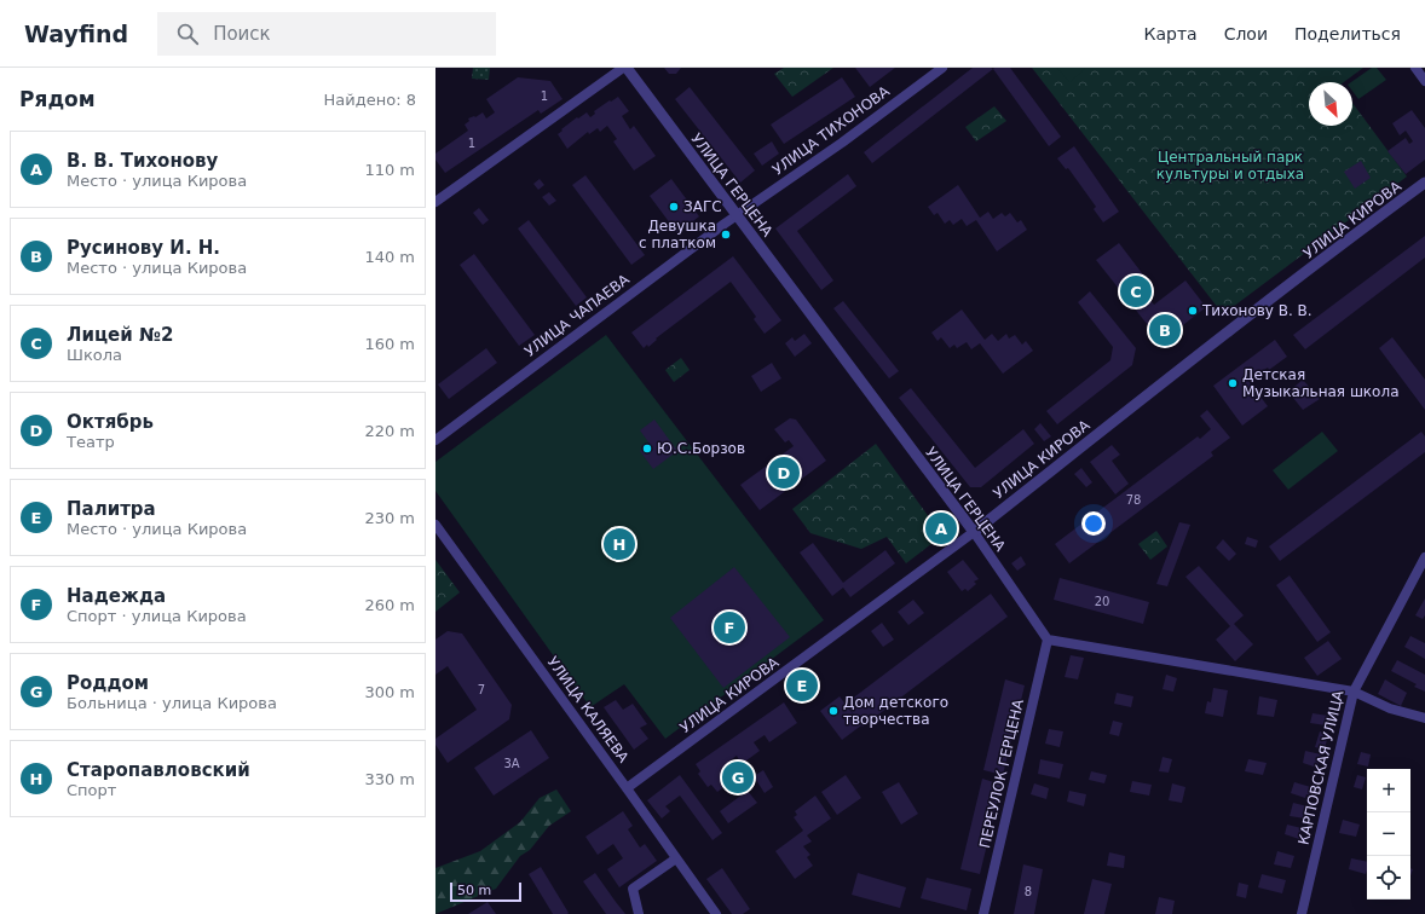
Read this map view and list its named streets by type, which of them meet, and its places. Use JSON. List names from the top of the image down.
{
  "streets": {
    "street": [
      "УЛИЦА ТИХОНОВА",
      "УЛИЦА ГЕРЦЕНА",
      "УЛИЦА КИРОВА",
      "УЛИЦА ЧАПАЕВА",
      "УЛИЦА КАЛЯЕВА",
      "КАРПОВСКАЯ УЛИЦА",
      "ПЕРЕУЛОК ГЕРЦЕНА"
    ]
  },
  "crossings": [
    ["УЛИЦА ТИХОНОВА", "УЛИЦА ГЕРЦЕНА"],
    ["УЛИЦА ТИХОНОВА", "УЛИЦА ЧАПАЕВА"],
    ["УЛИЦА ГЕРЦЕНА", "УЛИЦА КИРОВА"],
    ["УЛИЦА ГЕРЦЕНА", "УЛИЦА ЧАПАЕВА"],
    ["УЛИЦА ГЕРЦЕНА", "ПЕРЕУЛОК ГЕРЦЕНА"],
    ["УЛИЦА КИРОВА", "УЛИЦА КАЛЯЕВА"]
  ],
  "parks": ["Центральный парк культуры и отдыха"],
  "places": [
    "ЗАГС",
    "Девушка с платком",
    "Тихонову В. В.",
    "Детская Музыкальная школа",
    "Ю.С.Борзов",
    "Дом детского творчества"
  ],
  "house_numbers": [
    "1",
    "1",
    "78",
    "20",
    "7",
    "3А",
    "8"
  ],
  "scale_bar": "50 m",
  "north": "bottom right",
  "page": {
    "header": "Wayfind",
    "search": "Поиск",
    "nav": ["Карта", "Слои", "Поделиться"],
    "heading": ["Рядом", "Найдено: 8"],
    "list": [
      {
        "mark": "A",
        "name": "В. В. Тихонову",
        "note": "Место · улица Кирова",
        "value": "110 m"
      },
      {
        "mark": "B",
        "name": "Русинову И. Н.",
        "note": "Место · улица Кирова",
        "value": "140 m"
      },
      {
        "mark": "C",
        "name": "Лицей №2",
        "note": "Школа",
        "value": "160 m"
      },
      {
        "mark": "D",
        "name": "Октябрь",
        "note": "Театр",
        "value": "220 m"
      },
      {
        "mark": "E",
        "name": "Палитра",
        "note": "Место · улица Кирова",
        "value": "230 m"
      },
      {
        "mark": "F",
        "name": "Надежда",
        "note": "Спорт · улица Кирова",
        "value": "260 m"
      },
      {
        "mark": "G",
        "name": "Роддом",
        "note": "Больница · улица Кирова",
        "value": "300 m"
      },
      {
        "mark": "H",
        "name": "Старопавловский",
        "note": "Спорт",
        "value": "330 m"
      }
    ],
    "pins": [
      "C",
      "B",
      "D",
      "A",
      "H",
      "F",
      "E",
      "G"
    ],
    "map_buttons": ["+", "−"],
    "scale": "50 m"
  }
}
